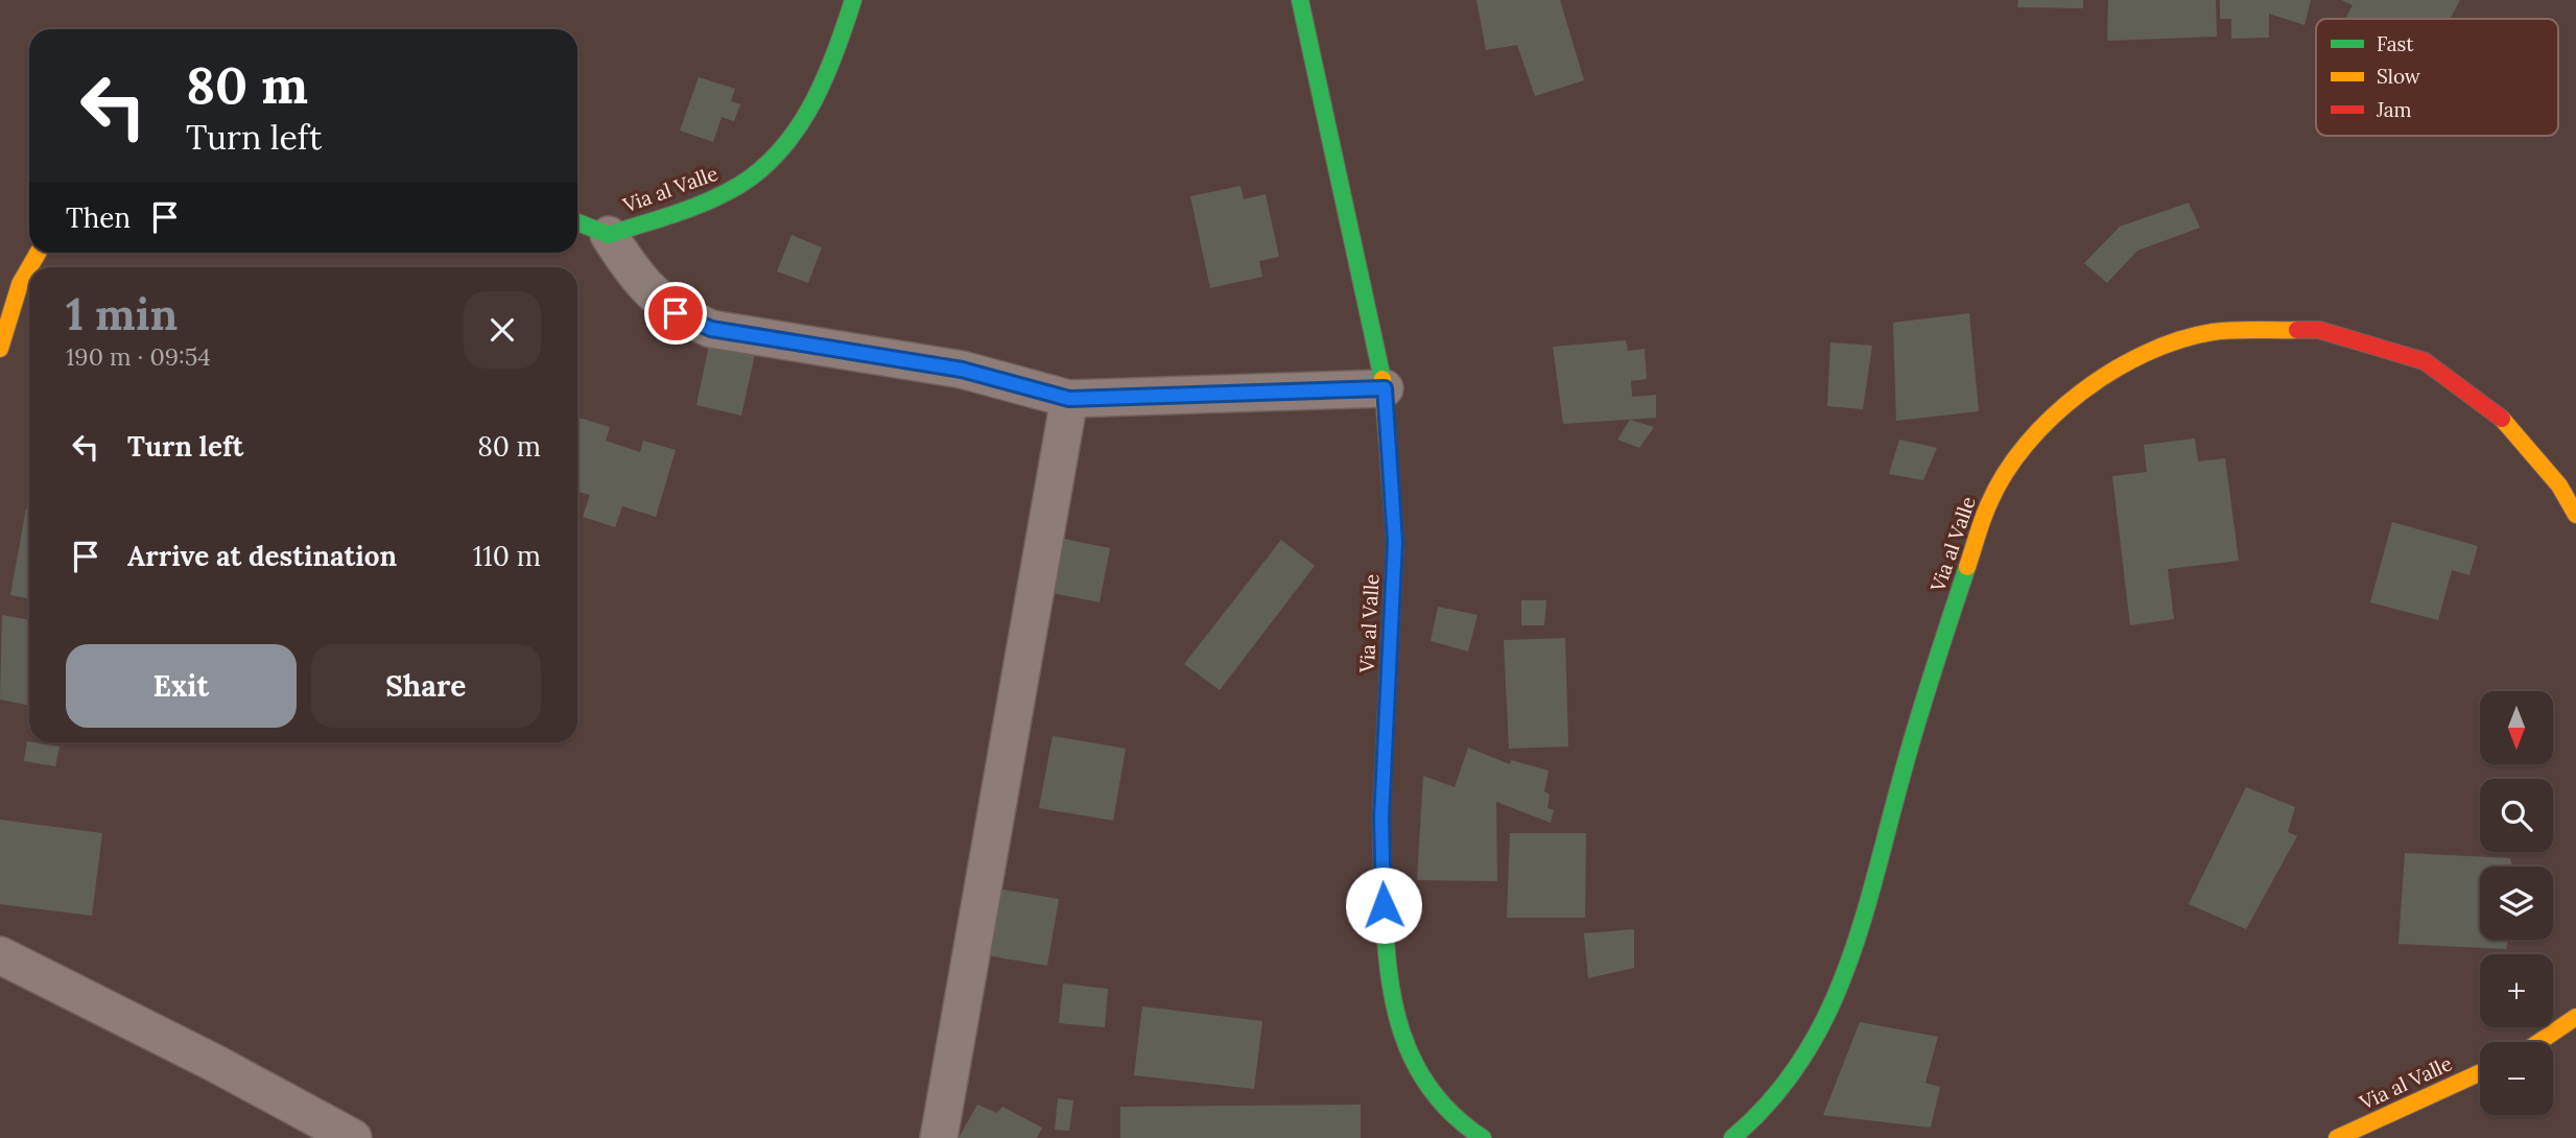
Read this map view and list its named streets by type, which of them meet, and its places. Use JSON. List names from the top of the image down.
{
  "streets": {
    "main road": ["Via al Valle"]
  },
  "legend": ["Fast", "Slow", "Jam"],
  "north": "bottom",
  "page": {
    "turn": ["80 m", "Turn left"],
    "then": "Then",
    "heading": ["1 min", "190 m · 09:54"],
    "list": [
      {
        "name": "Turn left",
        "value": "80 m"
      },
      {
        "name": "Arrive at destination",
        "value": "110 m"
      }
    ],
    "buttons": ["Exit", "Share"],
    "map_buttons": ["+", "−"]
  }
}
